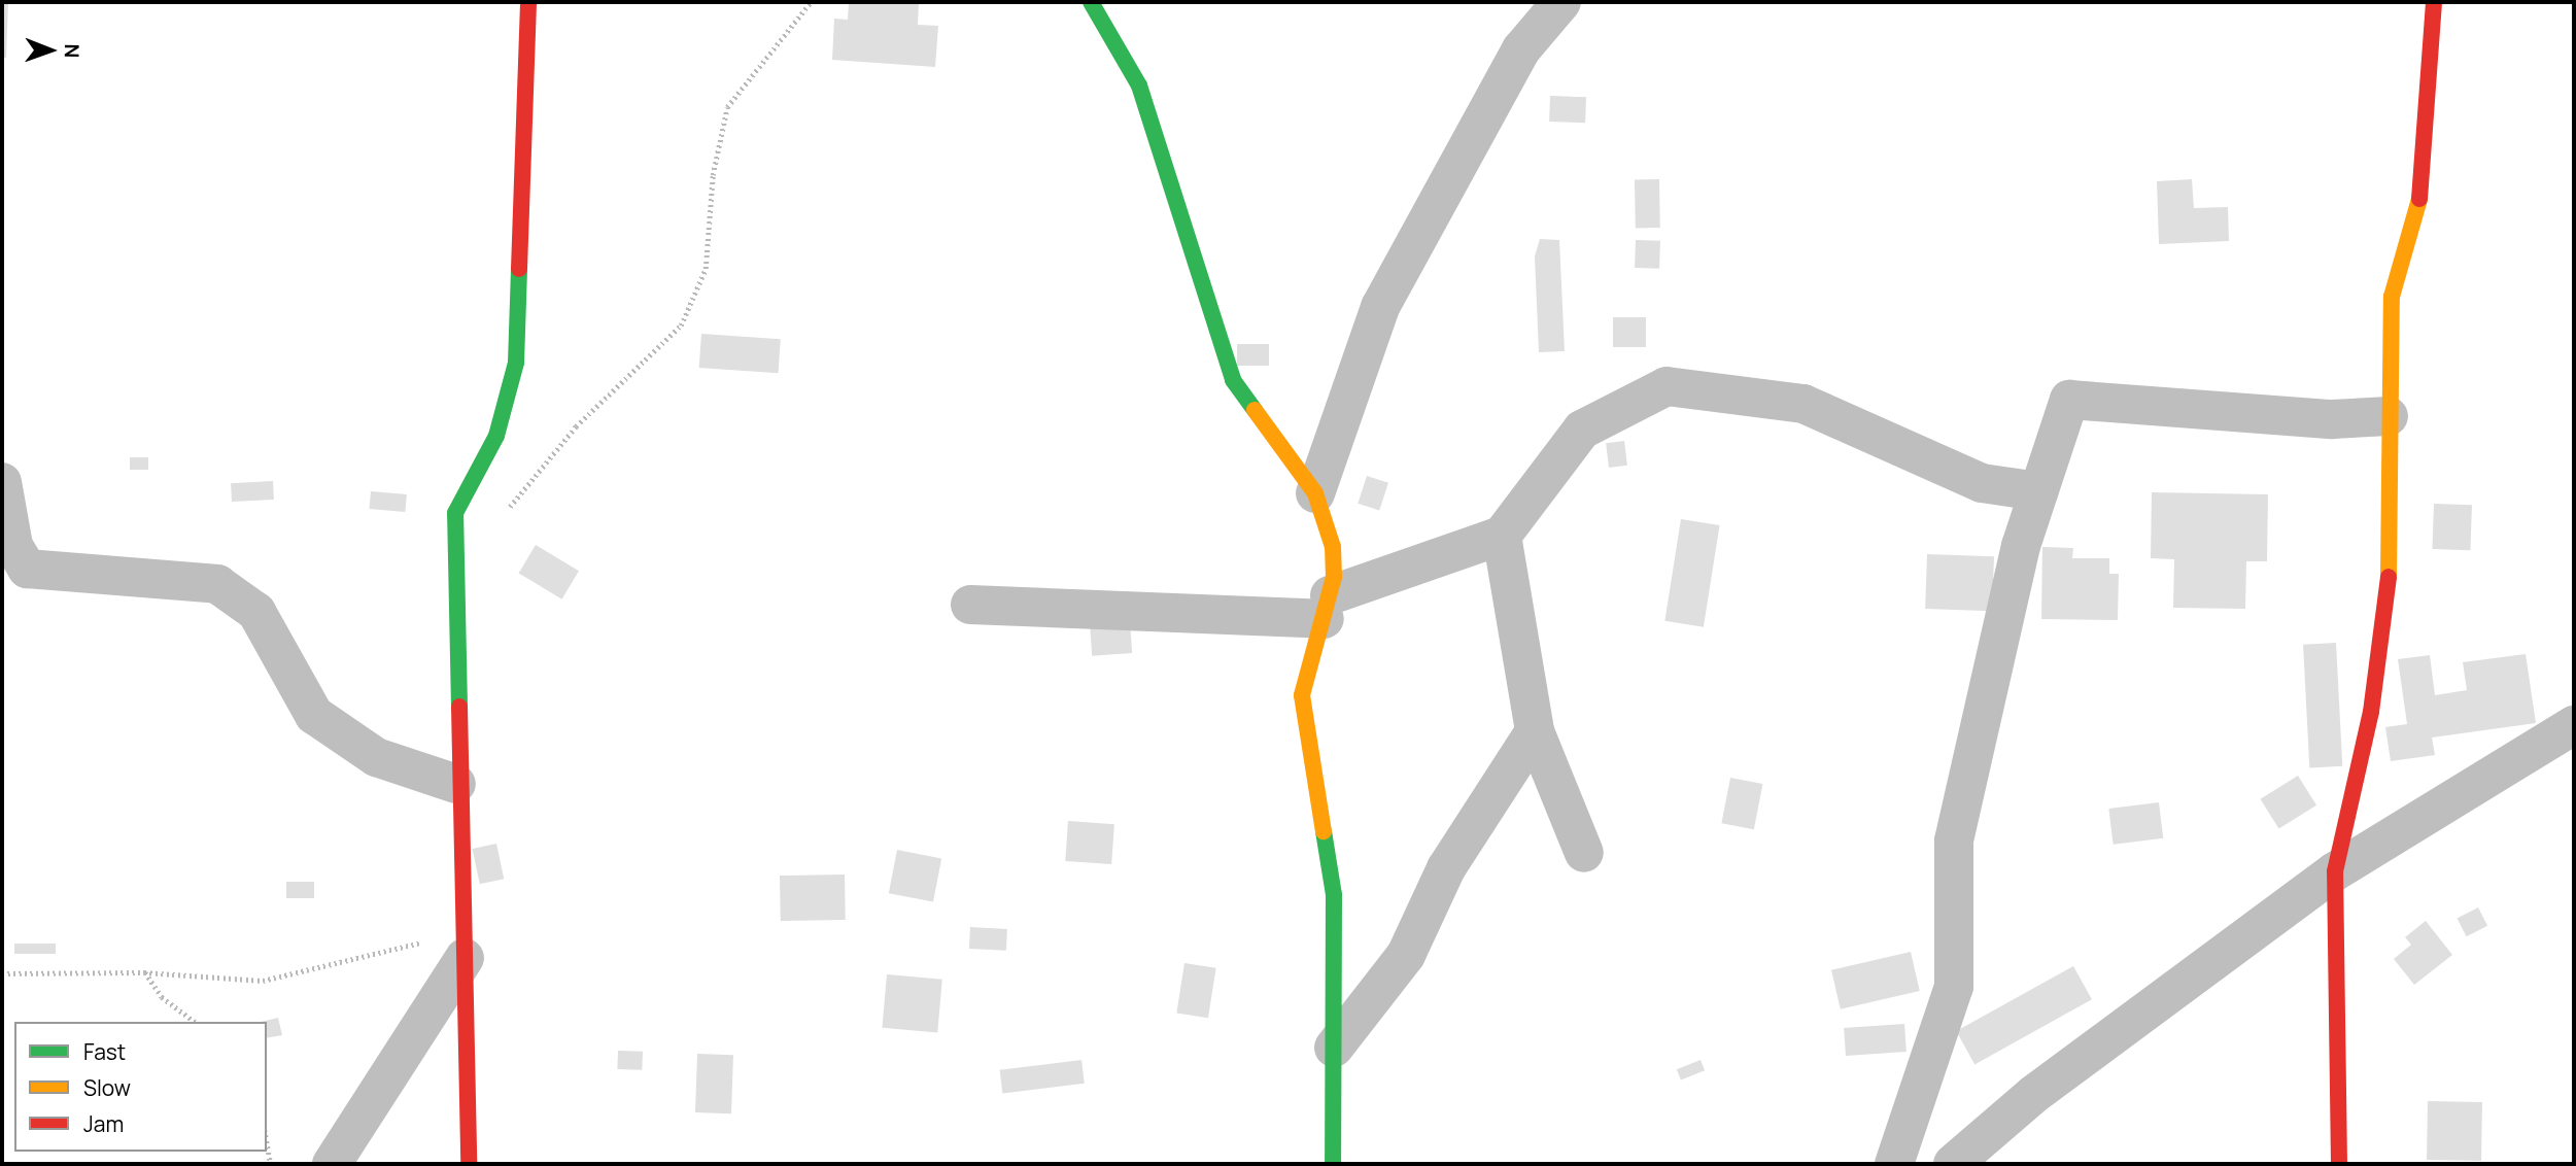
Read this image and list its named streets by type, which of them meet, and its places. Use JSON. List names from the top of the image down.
{
  "legend": ["Fast", "Slow", "Jam"],
  "north": "right"
}
